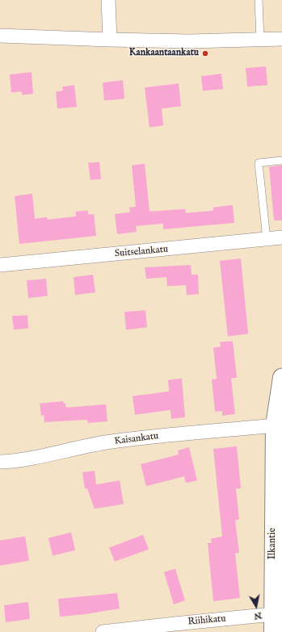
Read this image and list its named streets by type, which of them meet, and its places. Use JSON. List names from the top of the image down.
{
  "streets": {
    "main road": ["Ilkantie"],
    "street": ["Suitselankatu", "Kaisankatu", "Riihikatu"]
  },
  "crossings": [
    ["Kaisankatu", "Ilkantie"],
    ["Ilkantie", "Riihikatu"]
  ],
  "places": ["Kankaantaankatu"],
  "north": "bottom"
}
